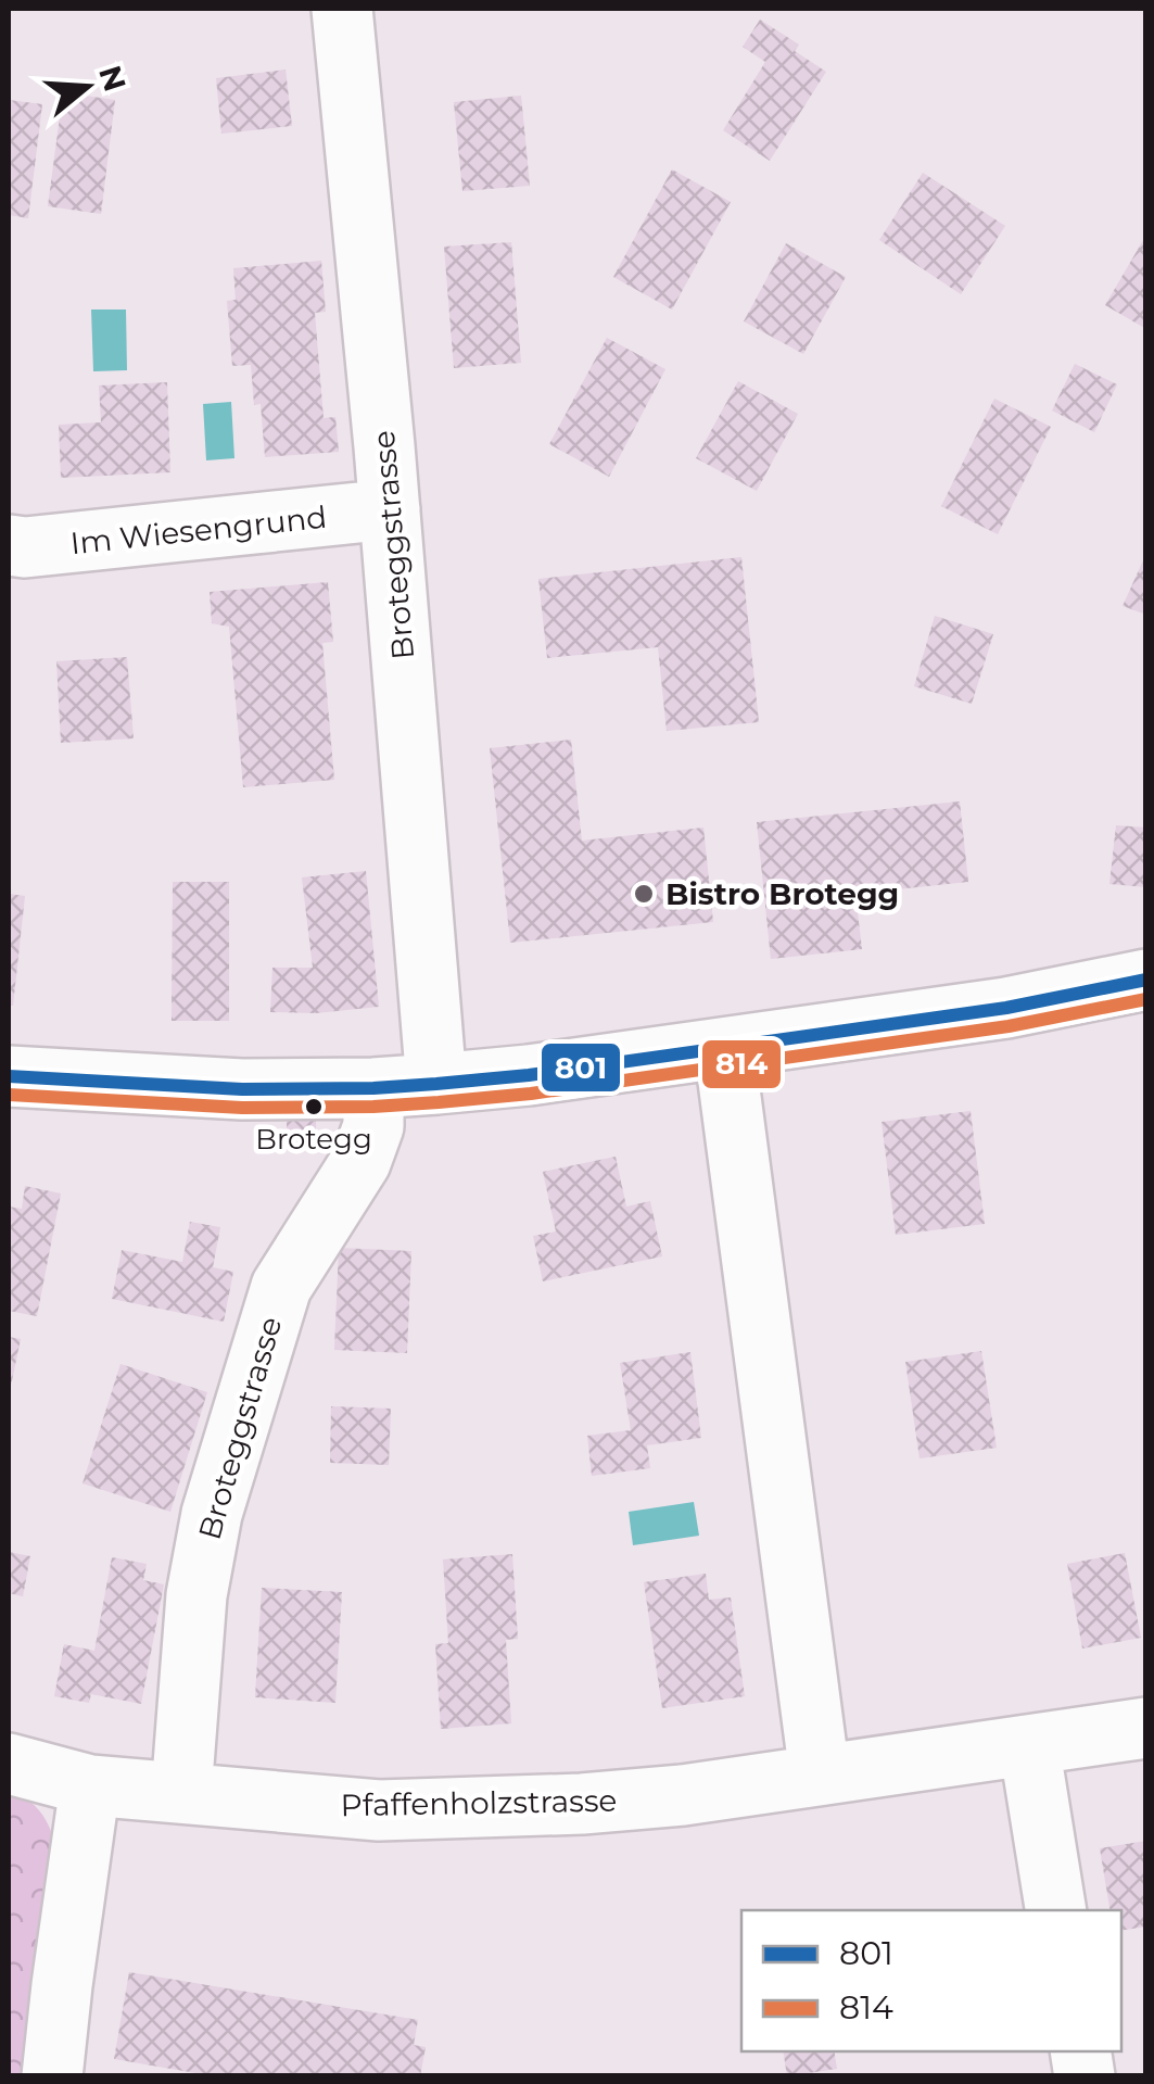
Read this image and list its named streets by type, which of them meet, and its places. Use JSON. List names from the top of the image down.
{
  "streets": {
    "street": ["Im Wiesengrund", "Broteggstrasse", "Pfaffenholzstrasse"]
  },
  "crossings": [
    ["Im Wiesengrund", "Broteggstrasse"],
    ["Broteggstrasse", "Pfaffenholzstrasse"]
  ],
  "places": ["Bistro Brotegg", "Brotegg"],
  "lines": ["transit line 801", "transit line 814"],
  "legend": ["801", "814"],
  "north": "right"
}
